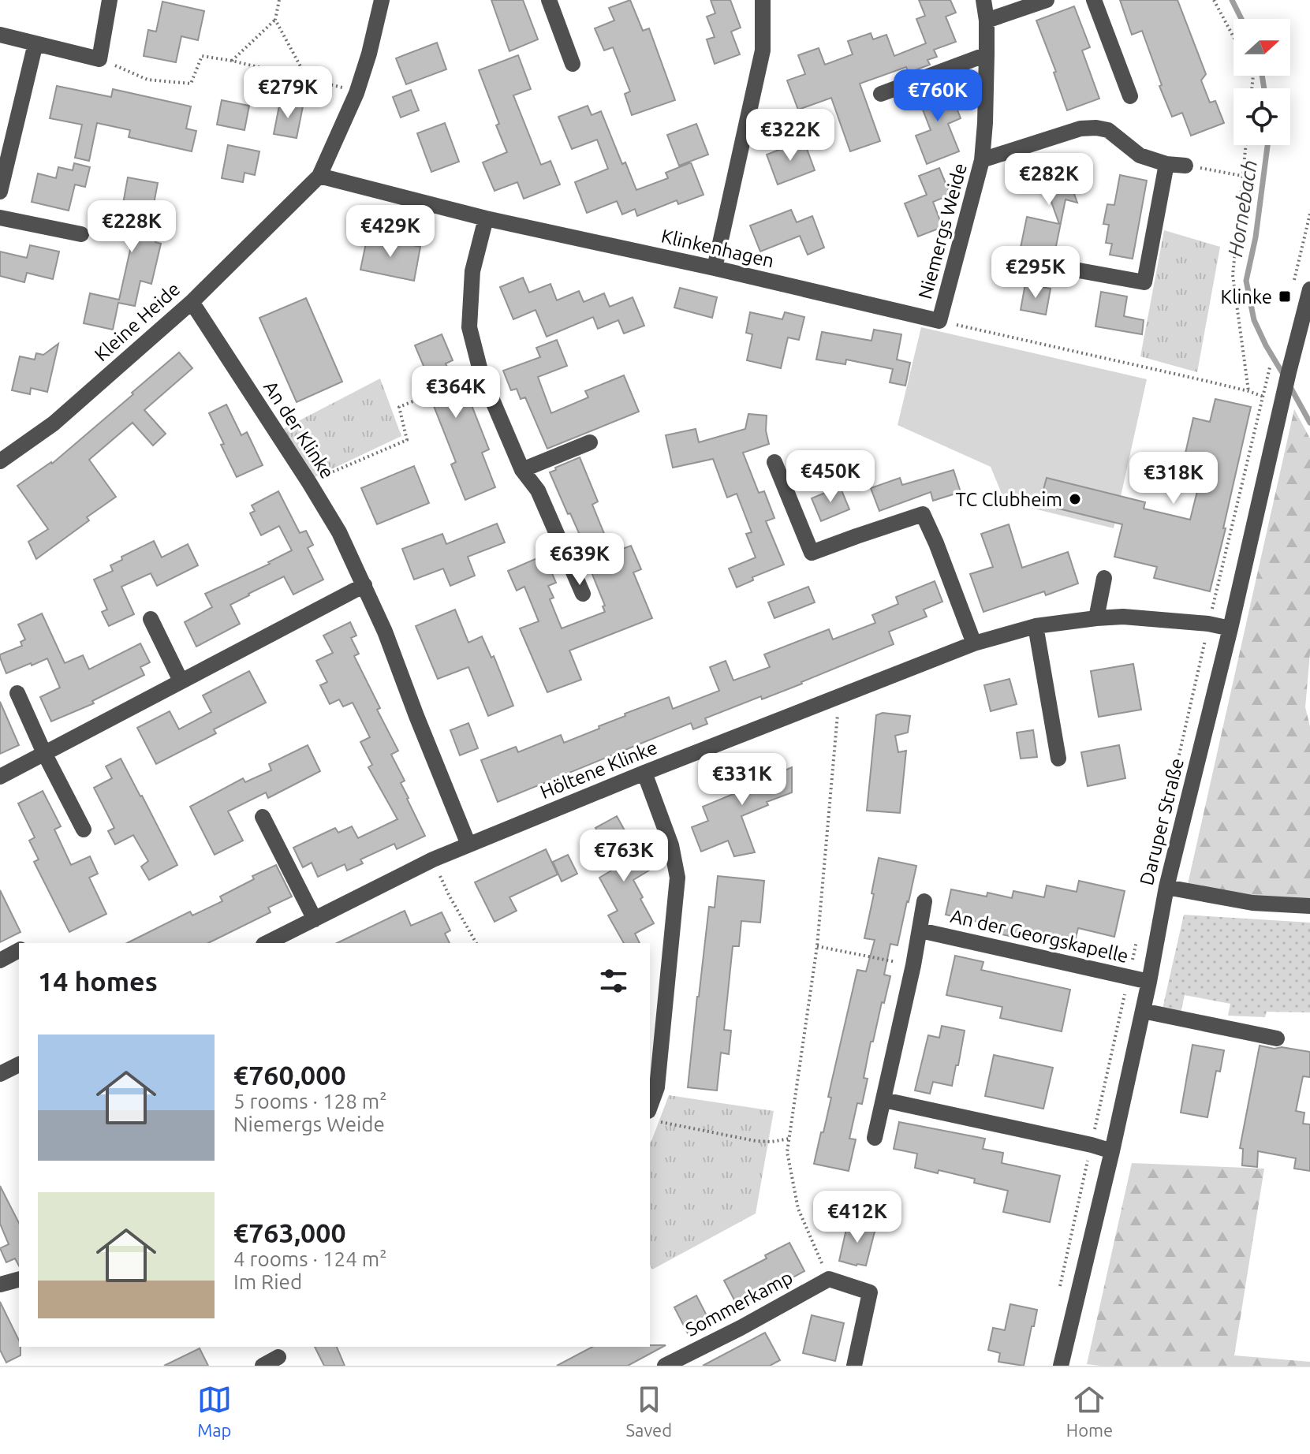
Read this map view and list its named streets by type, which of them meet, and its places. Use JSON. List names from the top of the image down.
{
  "streets": {
    "street": [
      "Niemergs Weide",
      "Klinkenhagen",
      "Kleine Heide",
      "An der Klinke",
      "Höltene Klinke",
      "Daruper Straße",
      "An der Georgskapelle",
      "Sommerkamp"
    ]
  },
  "crossings": [
    ["Niemergs Weide", "Klinkenhagen"],
    ["Klinkenhagen", "Kleine Heide"],
    ["Kleine Heide", "An der Klinke"],
    ["An der Klinke", "Höltene Klinke"],
    ["Höltene Klinke", "Daruper Straße"],
    ["Daruper Straße", "An der Georgskapelle"]
  ],
  "water": ["Hornebach"],
  "places": {
    "transit": ["Klinke"],
    "other": ["TC Clubheim"]
  },
  "north": "right",
  "page": {
    "price": [
      "€279K",
      "€760K",
      "€322K",
      "€282K",
      "€228K",
      "€429K",
      "€295K",
      "€364K",
      "€450K",
      "€318K",
      "€639K",
      "€331K",
      "€763K",
      "€412K"
    ],
    "heading": "14 homes",
    "list": [
      {
        "name": "€760,000",
        "note": "5 rooms · 128 m² · Niemergs Weide"
      },
      {
        "name": "€763,000",
        "note": "4 rooms · 124 m² · Im Ried"
      }
    ],
    "tabs": ["Map", "Saved", "Home"]
  }
}
